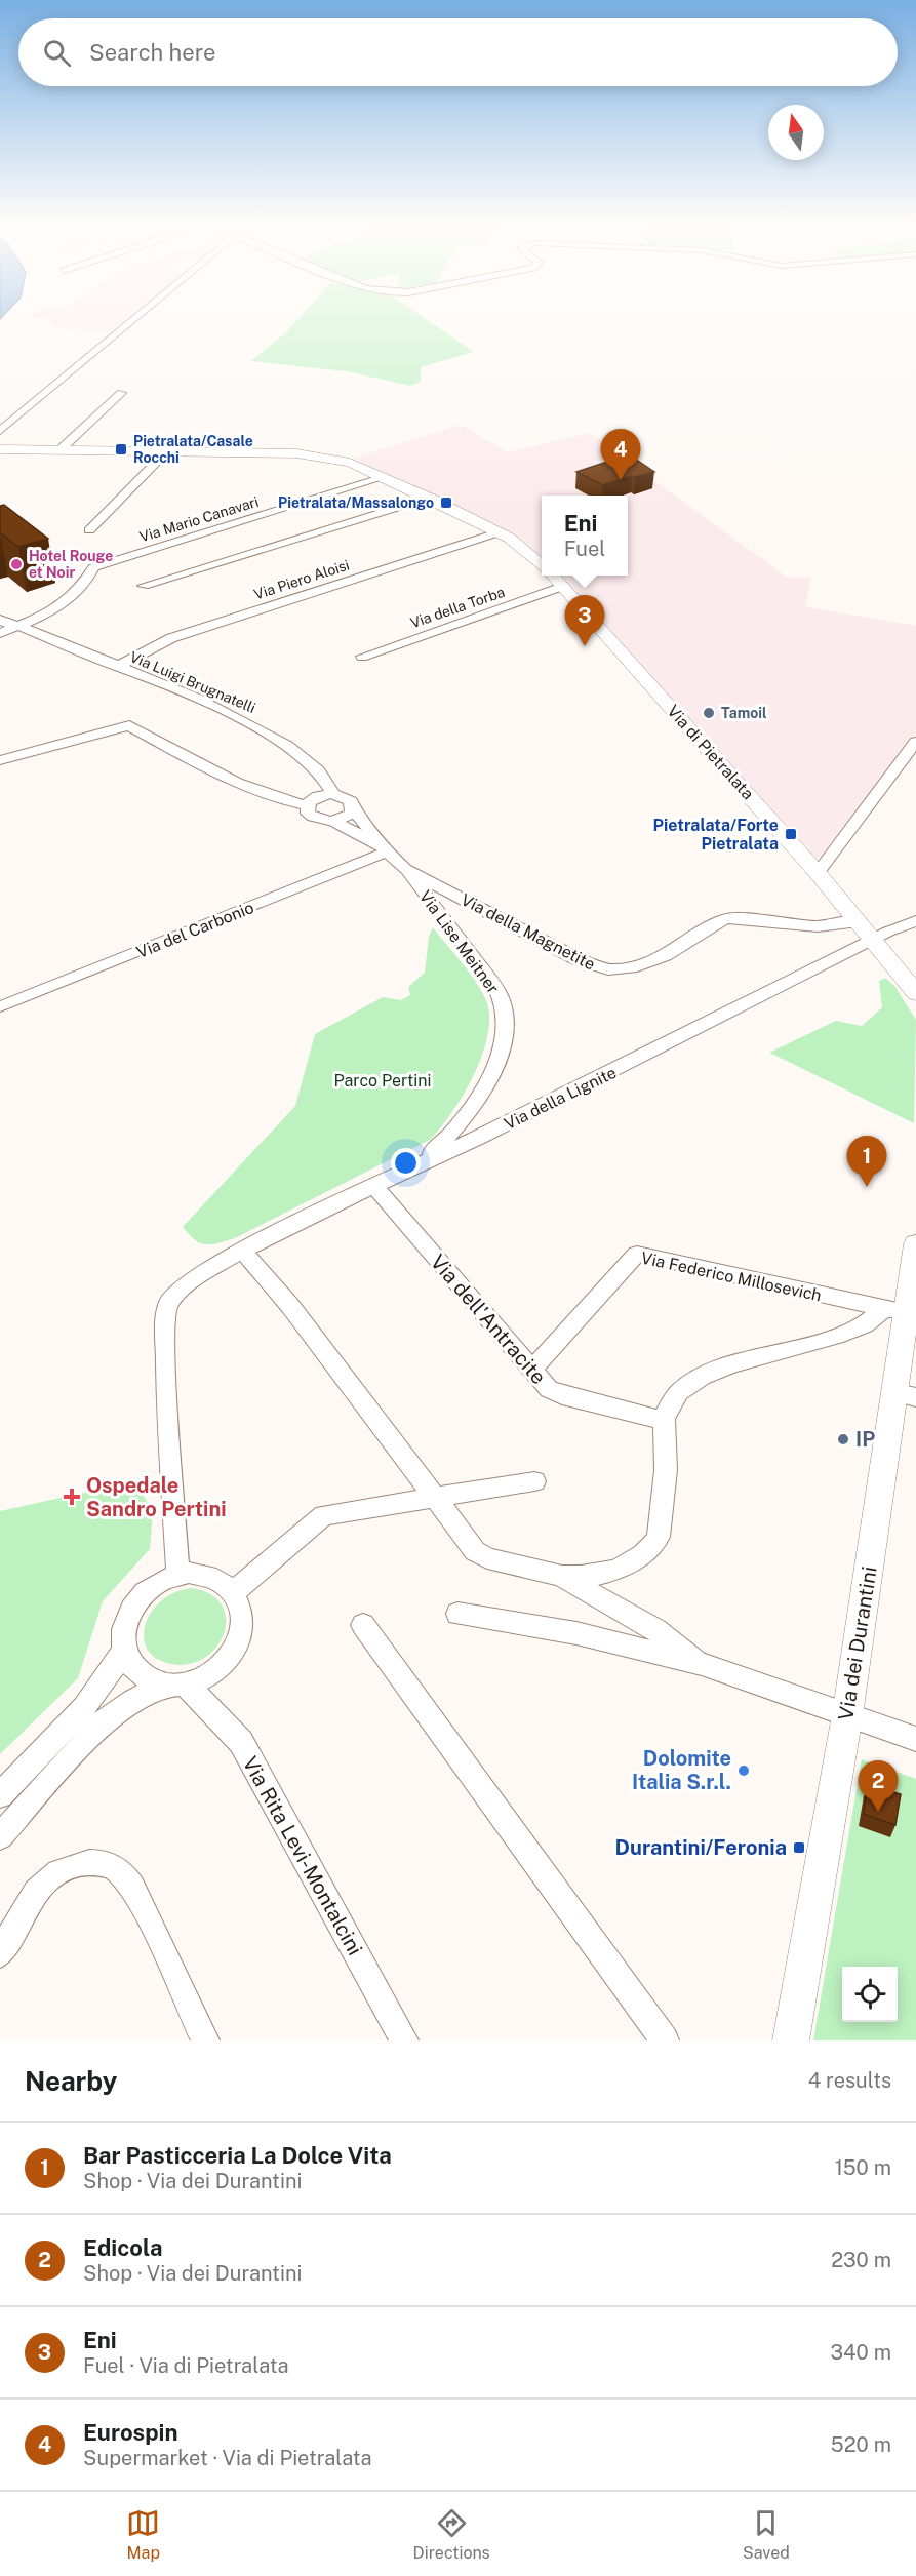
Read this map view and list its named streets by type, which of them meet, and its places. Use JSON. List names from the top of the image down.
{
  "streets": {
    "street": [
      "Via Mario Canavari",
      "Via Piero Aloisi",
      "Via della Torba",
      "Via Luigi Brugnatelli",
      "Via di Pietralata",
      "Via del Carbonio",
      "Via della Magnetite",
      "Via Lise Meitner",
      "Via della Lignite",
      "Via Federico Millosevich",
      "Via dell'Antracite",
      "Via dei Durantini",
      "Via Rita Levi-Montalcini"
    ]
  },
  "crossings": [
    ["Via Mario Canavari", "Via Luigi Brugnatelli"],
    ["Via Mario Canavari", "Via di Pietralata"],
    ["Via Piero Aloisi", "Via Luigi Brugnatelli"],
    ["Via Piero Aloisi", "Via di Pietralata"],
    ["Via della Torba", "Via di Pietralata"],
    ["Via Luigi Brugnatelli", "Via della Magnetite"],
    ["Via di Pietralata", "Via della Magnetite"],
    ["Via di Pietralata", "Via della Lignite"],
    ["Via del Carbonio", "Via della Magnetite"],
    ["Via della Magnetite", "Via Lise Meitner"],
    ["Via Lise Meitner", "Via della Lignite"],
    ["Via della Lignite", "Via dell'Antracite"],
    ["Via della Lignite", "Via Rita Levi-Montalcini"],
    ["Via Federico Millosevich", "Via dell'Antracite"],
    ["Via Federico Millosevich", "Via dei Durantini"]
  ],
  "parks": ["Parco Pertini"],
  "places": {
    "transit": [
      "Pietralata/Casale Rocchi",
      "Pietralata/Massalongo",
      "Pietralata/Forte Pietralata",
      "Durantini/Feronia"
    ],
    "other": [
      "Hotel Rouge et Noir",
      "Tamoil",
      "IP",
      "Dolomite Italia S.r.l."
    ],
    "health": ["Ospedale Sandro Pertini"]
  },
  "north": "top",
  "page": {
    "search": "Search here",
    "pins": [
      "4",
      "3",
      "1",
      "2"
    ],
    "popup": ["Eni", "Fuel"],
    "heading": ["Nearby", "4 results"],
    "list": [
      {
        "mark": "1",
        "name": "Bar Pasticceria La Dolce Vita",
        "note": "Shop · Via dei Durantini",
        "value": "150 m"
      },
      {
        "mark": "2",
        "name": "Edicola",
        "note": "Shop · Via dei Durantini",
        "value": "230 m"
      },
      {
        "mark": "3",
        "name": "Eni",
        "note": "Fuel · Via di Pietralata",
        "value": "340 m"
      },
      {
        "mark": "4",
        "name": "Eurospin",
        "note": "Supermarket · Via di Pietralata",
        "value": "520 m"
      }
    ],
    "nav": ["Map", "Directions", "Saved"]
  }
}
